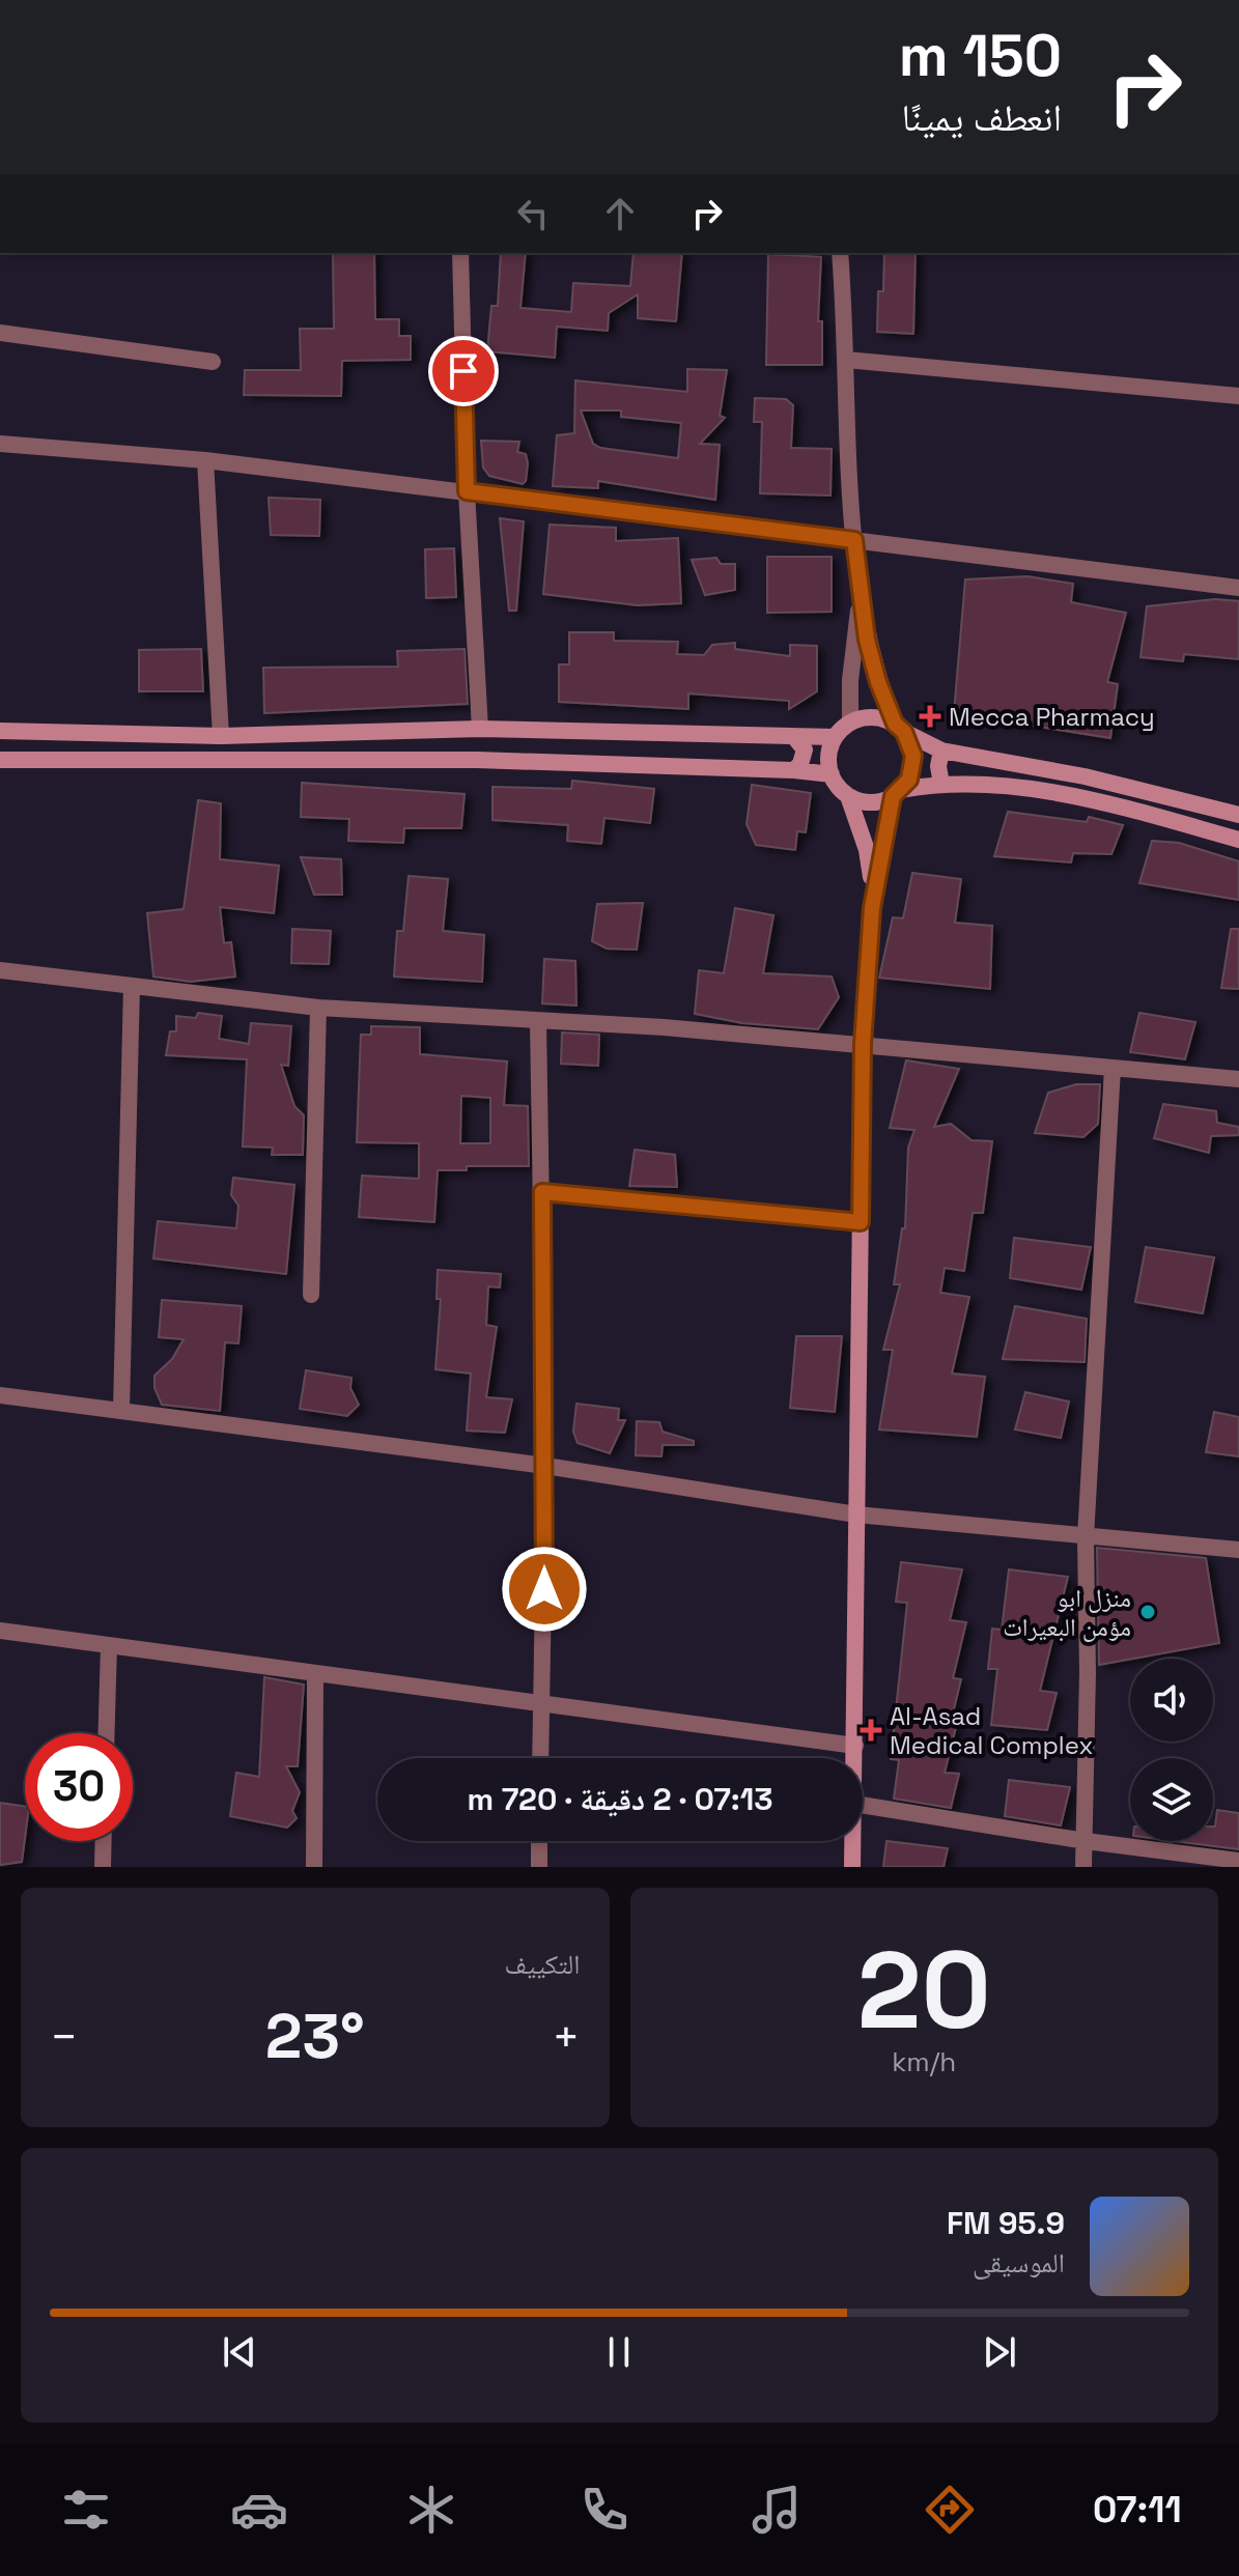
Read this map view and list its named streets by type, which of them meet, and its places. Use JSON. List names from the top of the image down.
{
  "places": {
    "health": ["Mecca Pharmacy", "Al-Asad Medical Complex"],
    "other": ["منزل ابو مؤمن البعيرات"]
  },
  "page": {
    "turn": ["150 m", "انعطف يمينًا"],
    "limit": "30",
    "trip": "07:13 · 2 دقيقة · 720 m",
    "tile": [
      ["20", "km/h"],
      "التكييف"
    ],
    "heat": ["−", "23°", "+"],
    "song": ["95.9 FM", "الموسيقى"],
    "tabs": "07:11"
  }
}
